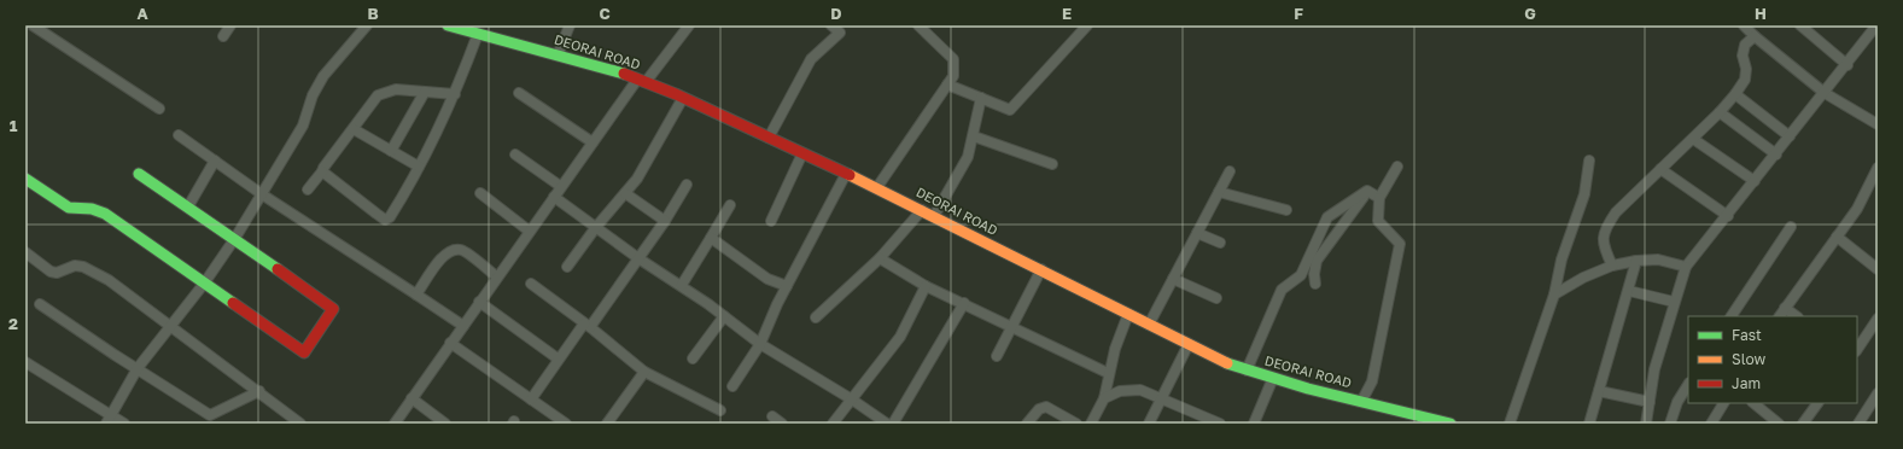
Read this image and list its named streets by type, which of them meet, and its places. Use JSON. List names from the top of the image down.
{
  "streets": {
    "street": ["DEORAI ROAD"]
  },
  "legend": ["Fast", "Slow", "Jam"],
  "grid": {
    "columns": [
      "A",
      "B",
      "C",
      "D",
      "E",
      "F",
      "G",
      "H"
    ],
    "rows": ["1", "2"]
  }
}
